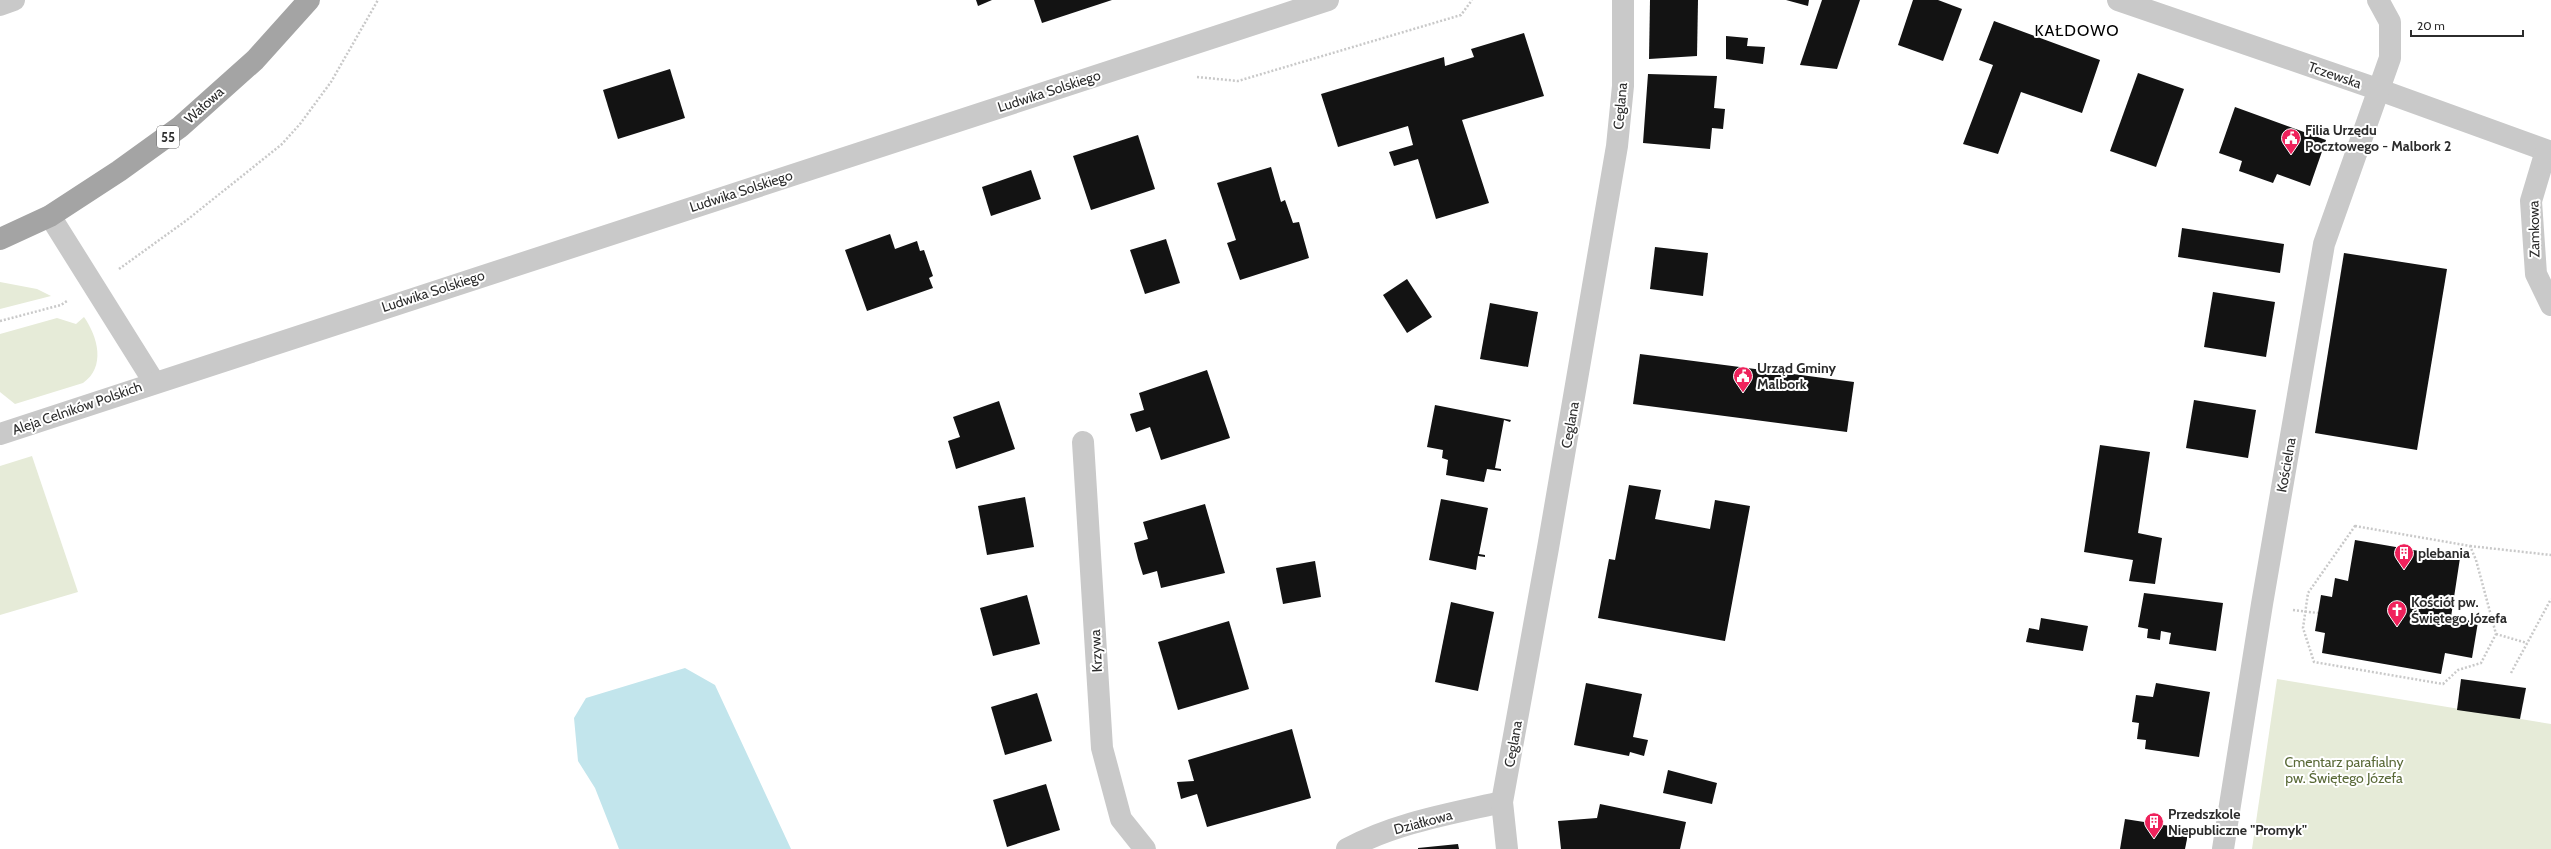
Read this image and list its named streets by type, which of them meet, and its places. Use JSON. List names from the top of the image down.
{
  "streets": {
    "main road": ["Wałowa", "55"],
    "street": [
      "Tczewska",
      "Ludwika Solskiego",
      "Ceglana",
      "Zamkowa",
      "Aleja Celników Polskich",
      "Kościelna",
      "Krzywa",
      "Działkowa"
    ]
  },
  "crossings": [
    ["Tczewska", "Zamkowa"],
    ["Tczewska", "Kościelna"],
    ["Ludwika Solskiego", "Aleja Celników Polskich"],
    ["Ceglana", "Działkowa"]
  ],
  "districts": ["KAŁDOWO"],
  "parks": ["Cmentarz parafialny pw. Świętego Józefa"],
  "places": {
    "public building": ["Filia Urzędu Pocztowego - Malbork 2", "Urząd Gminy Malbork"],
    "building": ["plebania", "Przedszkole Niepubliczne \"Promyk\""],
    "church": ["Kościół pw. Świętego Józefa"]
  },
  "scale_bar": "20 m"
}
